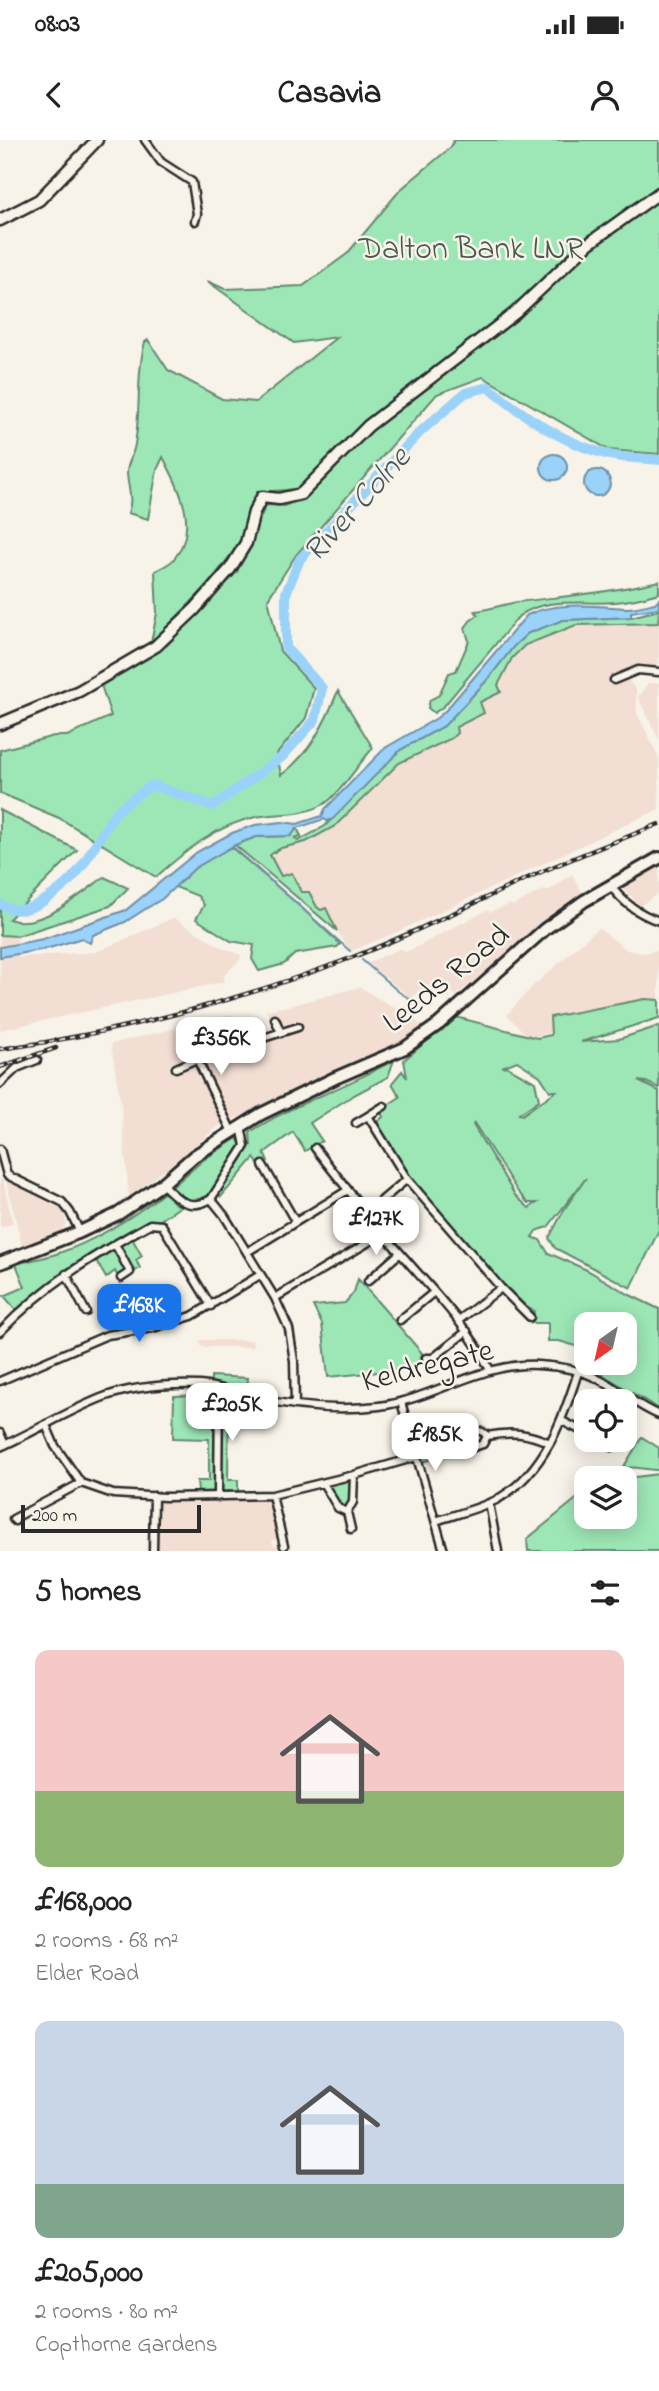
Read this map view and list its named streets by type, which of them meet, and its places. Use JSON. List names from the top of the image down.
{
  "streets": {
    "main road": ["Leeds Road"],
    "street": ["Keldregate"]
  },
  "water": ["River Colne"],
  "parks": ["Dalton Bank LNR"],
  "scale_bar": "200 m",
  "north": "bottom left",
  "page": {
    "status": "08:03",
    "header": "Casavia",
    "price": [
      "£356K",
      "£127K",
      "£168K",
      "£205K",
      "£185K"
    ],
    "scale": "200 m",
    "heading": "5 homes",
    "list": [
      {
        "name": "£168,000",
        "note": "2 rooms · 68 m² · Elder Road"
      },
      {
        "name": "£205,000",
        "note": "2 rooms · 80 m² · Copthorne Gardens"
      }
    ]
  }
}
